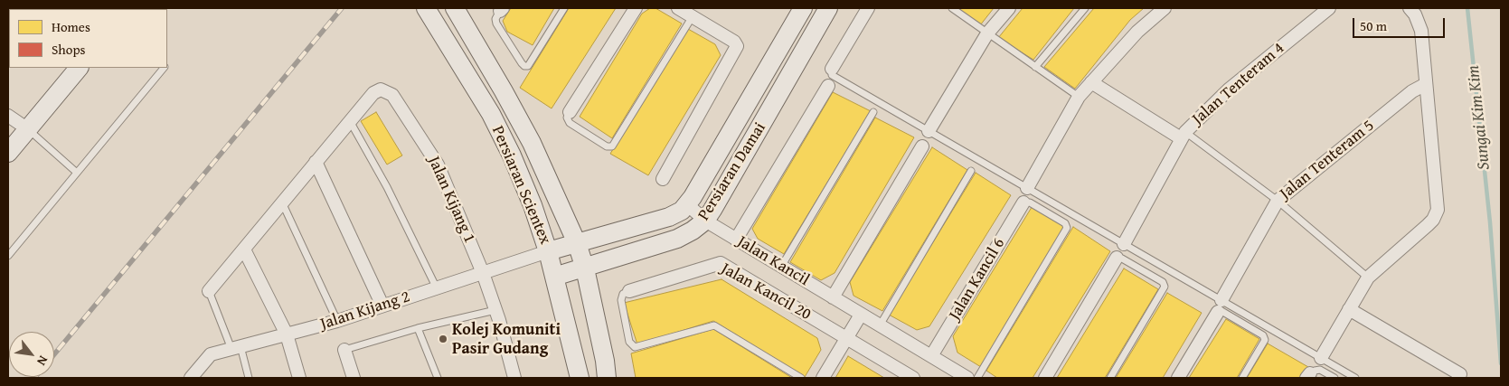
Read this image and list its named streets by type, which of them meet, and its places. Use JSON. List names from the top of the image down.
{
  "streets": {
    "main road": ["Persiaran Damai", "Persiaran Scientex"],
    "street": [
      "Jalan Tenteram 4",
      "Jalan Tenteram 5",
      "Jalan Kijang 1",
      "Jalan Kancil",
      "Jalan Kancil 6",
      "Jalan Kancil 20",
      "Jalan Kijang 2"
    ]
  },
  "crossings": [
    ["Persiaran Damai", "Persiaran Scientex"],
    ["Persiaran Damai", "Jalan Kancil"],
    ["Persiaran Damai", "Jalan Kijang 2"],
    ["Persiaran Scientex", "Jalan Kijang 2"],
    ["Jalan Kijang 1", "Jalan Kijang 2"],
    ["Jalan Kancil", "Jalan Kancil 6"]
  ],
  "water": ["Sungai Kim Kim"],
  "places": ["Kolej Komuniti Pasir Gudang"],
  "legend": ["Homes", "Shops"],
  "scale_bar": "50 m",
  "north": "bottom right"
}
